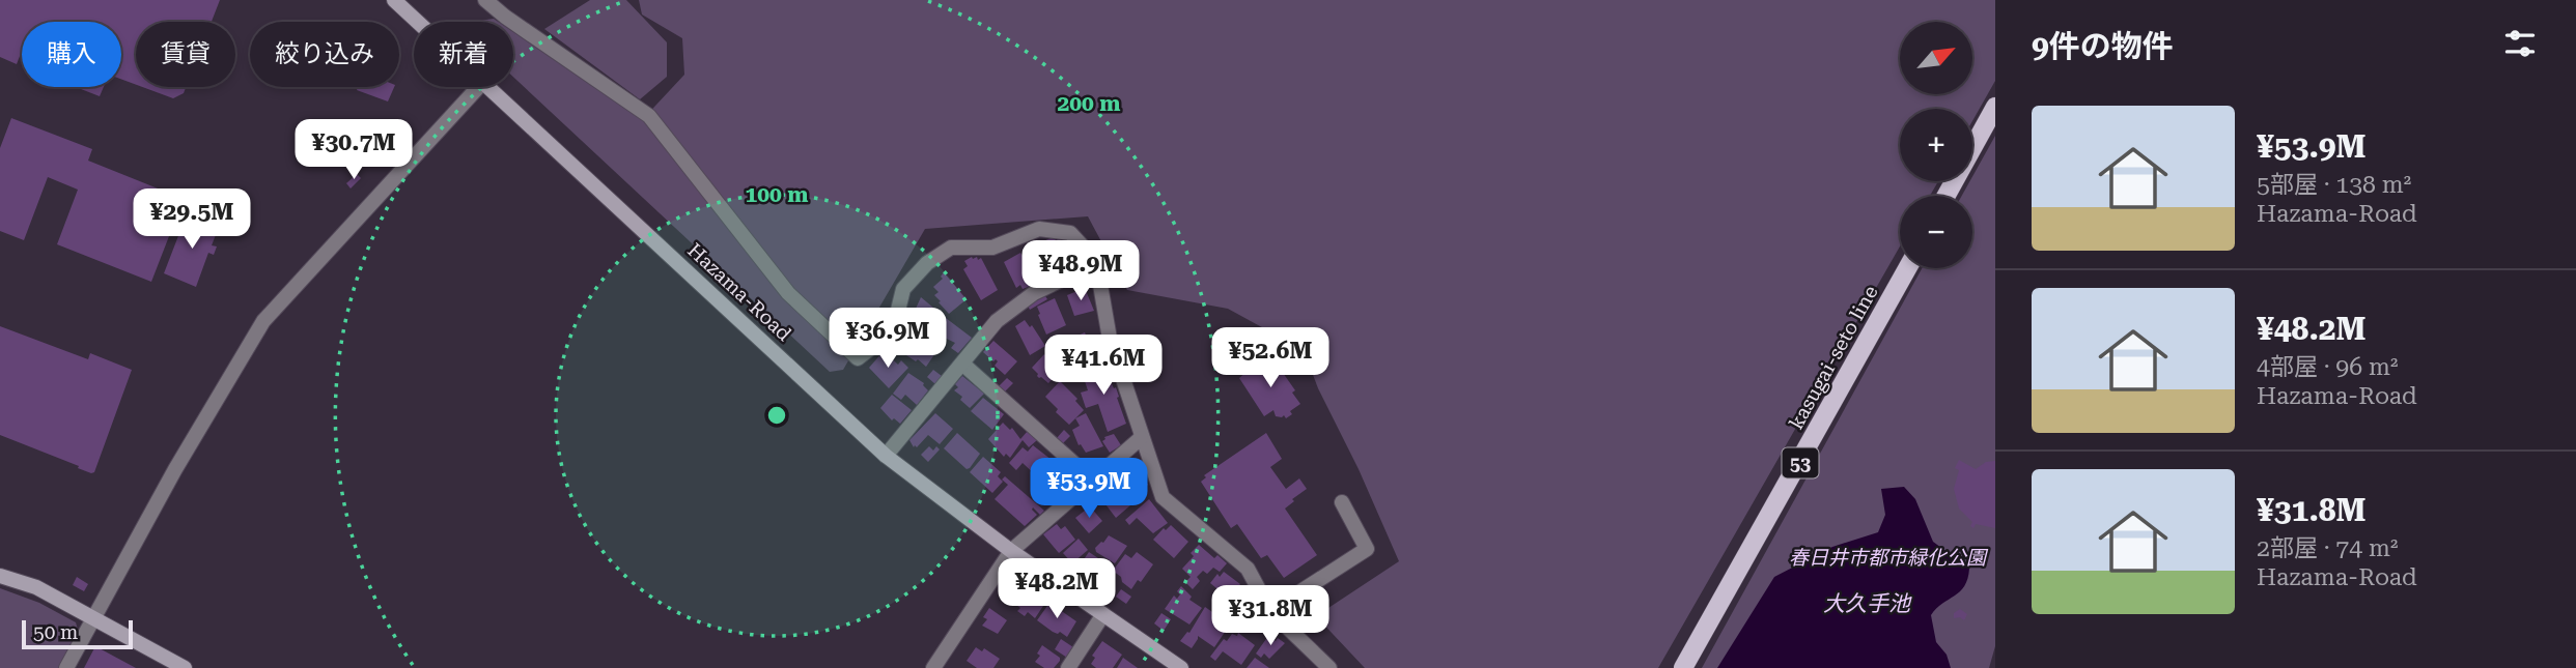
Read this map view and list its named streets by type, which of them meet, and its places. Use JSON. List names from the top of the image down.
{
  "streets": {
    "main road": ["kasugai-seto line", "53"],
    "street": ["Hazama-Road"]
  },
  "water": ["大久手池"],
  "parks": ["春日井市都市緑化公園"],
  "scale_bar": "50 m",
  "north": "top right",
  "page": {
    "heading": "9件の物件",
    "map_buttons": ["+", "−"],
    "chip": [
      "購入",
      "賃貸",
      "絞り込み",
      "新着"
    ],
    "list": [
      {
        "name": "¥53.9M",
        "note": "5部屋 · 138 m² · Hazama-Road"
      },
      {
        "name": "¥48.2M",
        "note": "4部屋 · 96 m² · Hazama-Road"
      },
      {
        "name": "¥31.8M",
        "note": "2部屋 · 74 m² · Hazama-Road"
      }
    ],
    "price": [
      "¥30.7M",
      "¥29.5M",
      "¥48.9M",
      "¥36.9M",
      "¥52.6M",
      "¥41.6M",
      "¥53.9M",
      "¥48.2M",
      "¥31.8M"
    ],
    "scale": "50 m"
  },
  "rings": ["200 m", "100 m"]
}
